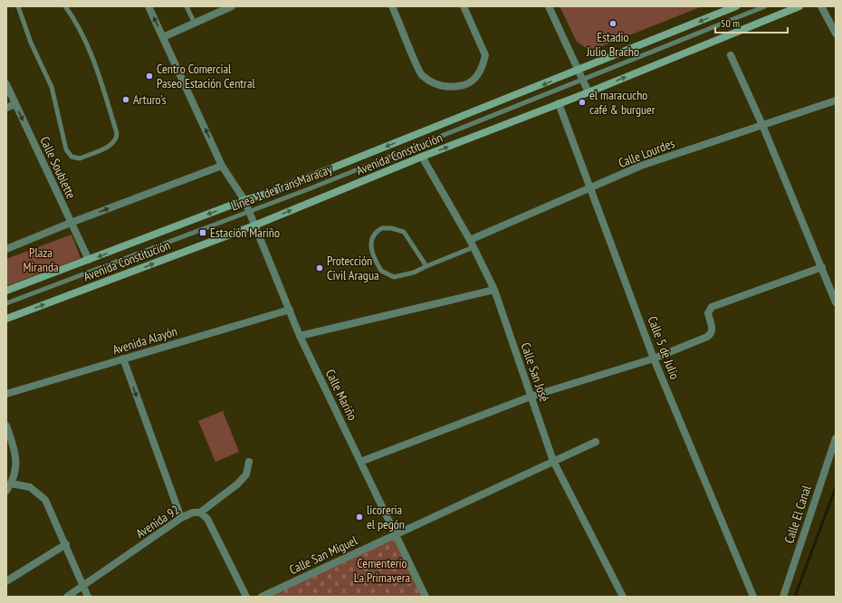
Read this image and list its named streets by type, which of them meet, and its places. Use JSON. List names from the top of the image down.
{
  "streets": {
    "street": [
      "Calle Lourdes",
      "Avenida Constitución",
      "Calle Soublette",
      "Avenida Alayón",
      "Calle 5 de Julio",
      "Calle San José",
      "Calle Mariño",
      "Calle El Canal",
      "Avenida 92",
      "Calle San Miguel"
    ],
    "lane": ["Línea 1 de TransMaracay"]
  },
  "crossings": [
    ["Calle Lourdes", "Calle 5 de Julio"],
    ["Calle Lourdes", "Calle San José"],
    ["Avenida Constitución", "Calle Soublette"],
    ["Avenida Constitución", "Calle 5 de Julio"],
    ["Avenida Constitución", "Calle San José"],
    ["Avenida Constitución", "Calle Mariño"],
    ["Línea 1 de TransMaracay", "Calle Mariño"],
    ["Avenida Alayón", "Calle Mariño"],
    ["Calle San José", "Calle San Miguel"],
    ["Calle Mariño", "Calle San Miguel"]
  ],
  "one_way": ["Calle Soublette"],
  "parks": ["Plaza Miranda", "Cementerio La Primavera"],
  "places": {
    "other": [
      "Estadio Julio Bracho",
      "Centro Comercial Paseo Estación Central",
      "Arturo's",
      "el maracucho café & burguer",
      "Protección Civil Aragua",
      "licoreria el pegón"
    ],
    "transit": ["Estación Mariño"]
  },
  "scale_bar": "50 m"
}
